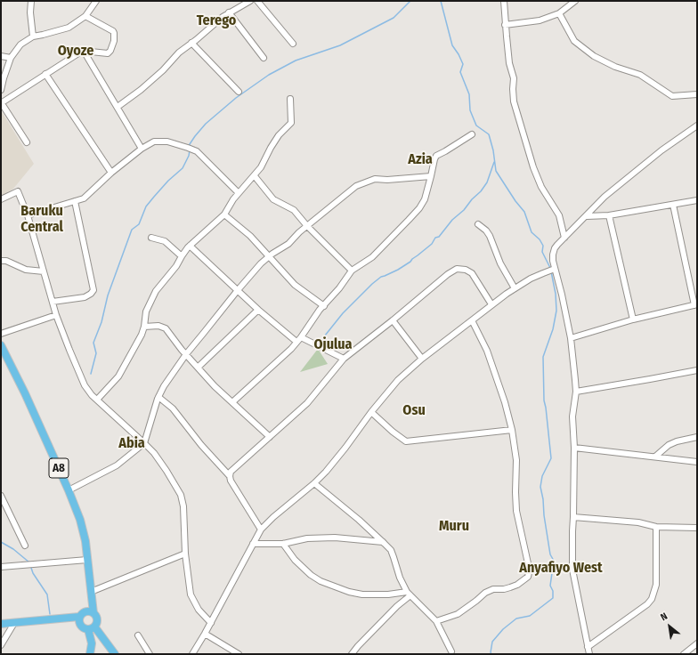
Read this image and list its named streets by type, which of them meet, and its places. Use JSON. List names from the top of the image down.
{
  "streets": {
    "main road": ["A8"]
  },
  "districts": [
    "Terego",
    "Oyoze",
    "Azia",
    "Baruku Central",
    "Ojulua",
    "Osu",
    "Abia",
    "Muru",
    "Anyafiyo West"
  ],
  "north": "top left"
}
